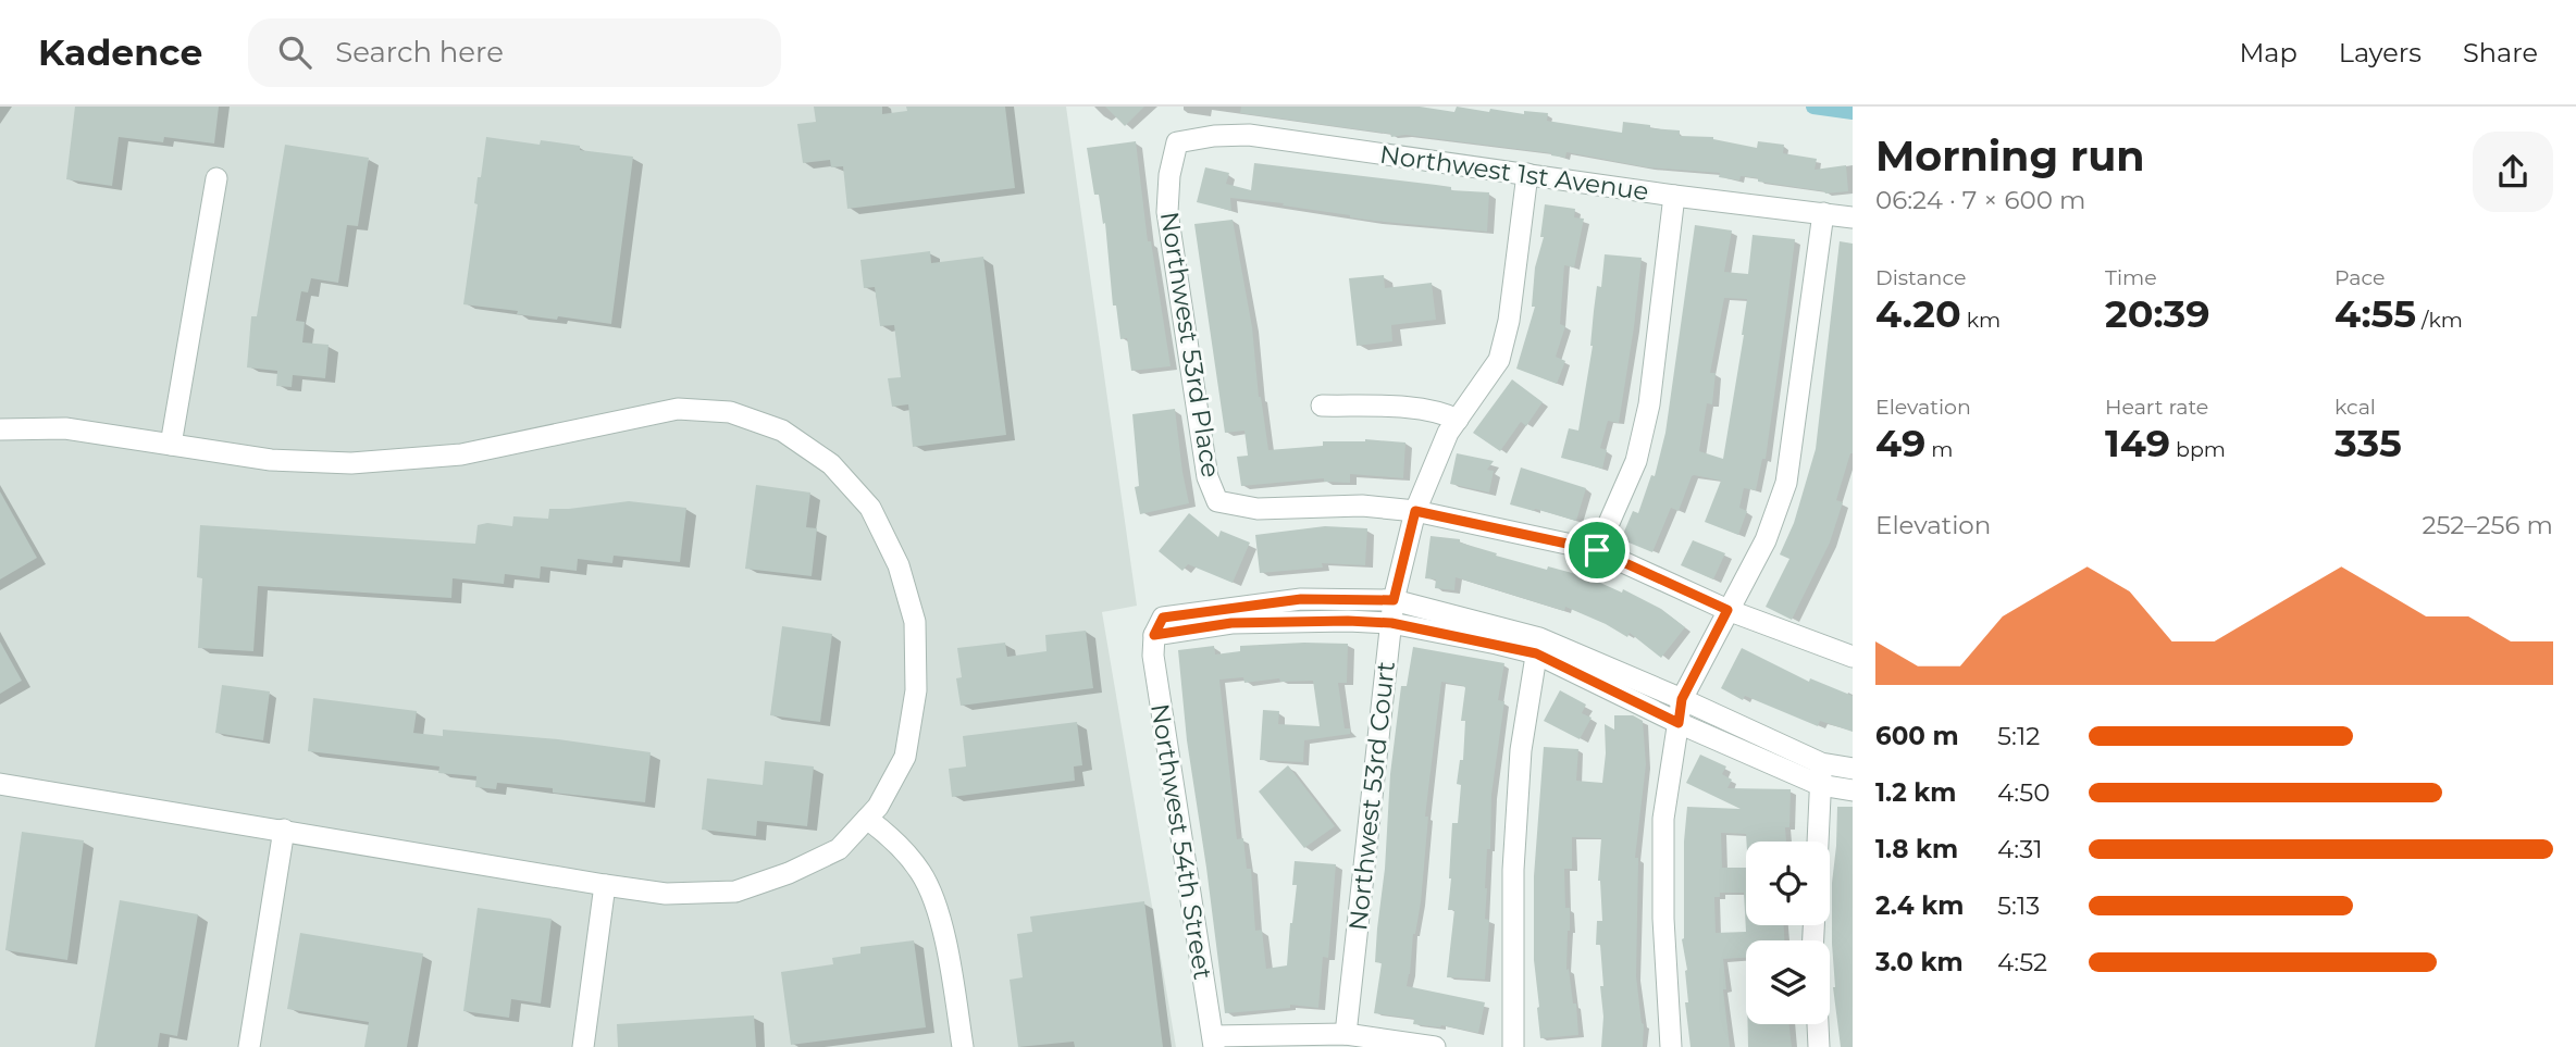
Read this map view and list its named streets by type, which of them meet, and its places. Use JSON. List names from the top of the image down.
{
  "streets": {
    "street": [
      "Northwest 1st Avenue",
      "Northwest 53rd Place",
      "Northwest 53rd Court",
      "Northwest 54th Street"
    ]
  },
  "crossings": [
    ["Northwest 1st Avenue", "Northwest 53rd Place"],
    ["Northwest 1st Avenue", "Northwest 53rd Court"],
    ["Northwest 53rd Place", "Northwest 53rd Court"]
  ],
  "page": {
    "header": "Kadence",
    "search": "Search here",
    "nav": ["Map", "Layers", "Share"],
    "heading": ["Morning run", "06:24 · 7 × 600 m"],
    "stats": [
      ["Distance", "4.20 km"],
      ["Time", "20:39"],
      ["Pace", "4:55 /km"],
      ["Elevation", "49 m"],
      ["Heart rate", "149 bpm"],
      ["kcal", "335"]
    ],
    "chart": ["Elevation", "252–256 m"],
    "list": [
      {
        "name": "600 m",
        "note": "5:12"
      },
      {
        "name": "1.2 km",
        "note": "4:50"
      },
      {
        "name": "1.8 km",
        "note": "4:31"
      },
      {
        "name": "2.4 km",
        "note": "5:13"
      },
      {
        "name": "3.0 km",
        "note": "4:52"
      }
    ]
  }
}
